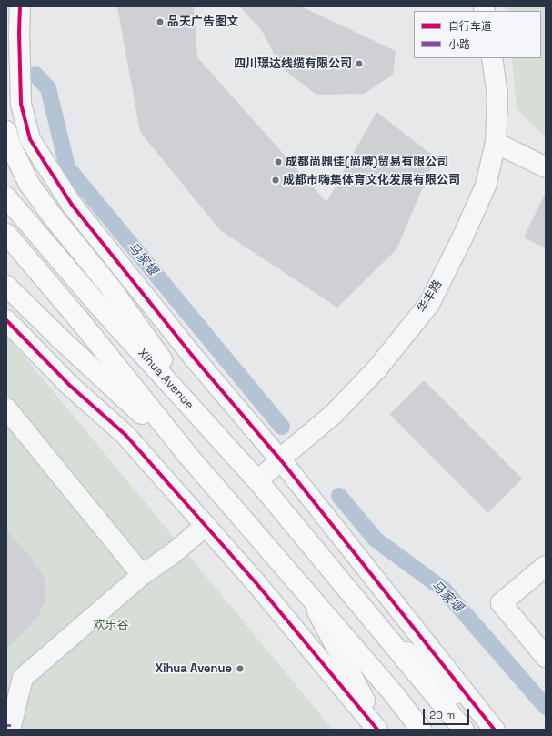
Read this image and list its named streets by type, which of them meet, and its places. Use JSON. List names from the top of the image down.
{
  "streets": {
    "highway": ["Xihua Avenue"],
    "street": ["华丰路"]
  },
  "crossings": [
    ["华丰路", "Xihua Avenue"]
  ],
  "water": ["马家堰"],
  "parks": ["欢乐谷"],
  "places": [
    "品天广告图文",
    "四川璟达线缆有限公司",
    "成都尚鼎佳(尚牌)贸易有限公司",
    "成都市嗨集体育文化发展有限公司",
    "Xihua Avenue"
  ],
  "legend": ["自行车道", "小路"],
  "scale_bar": "20 m"
}
